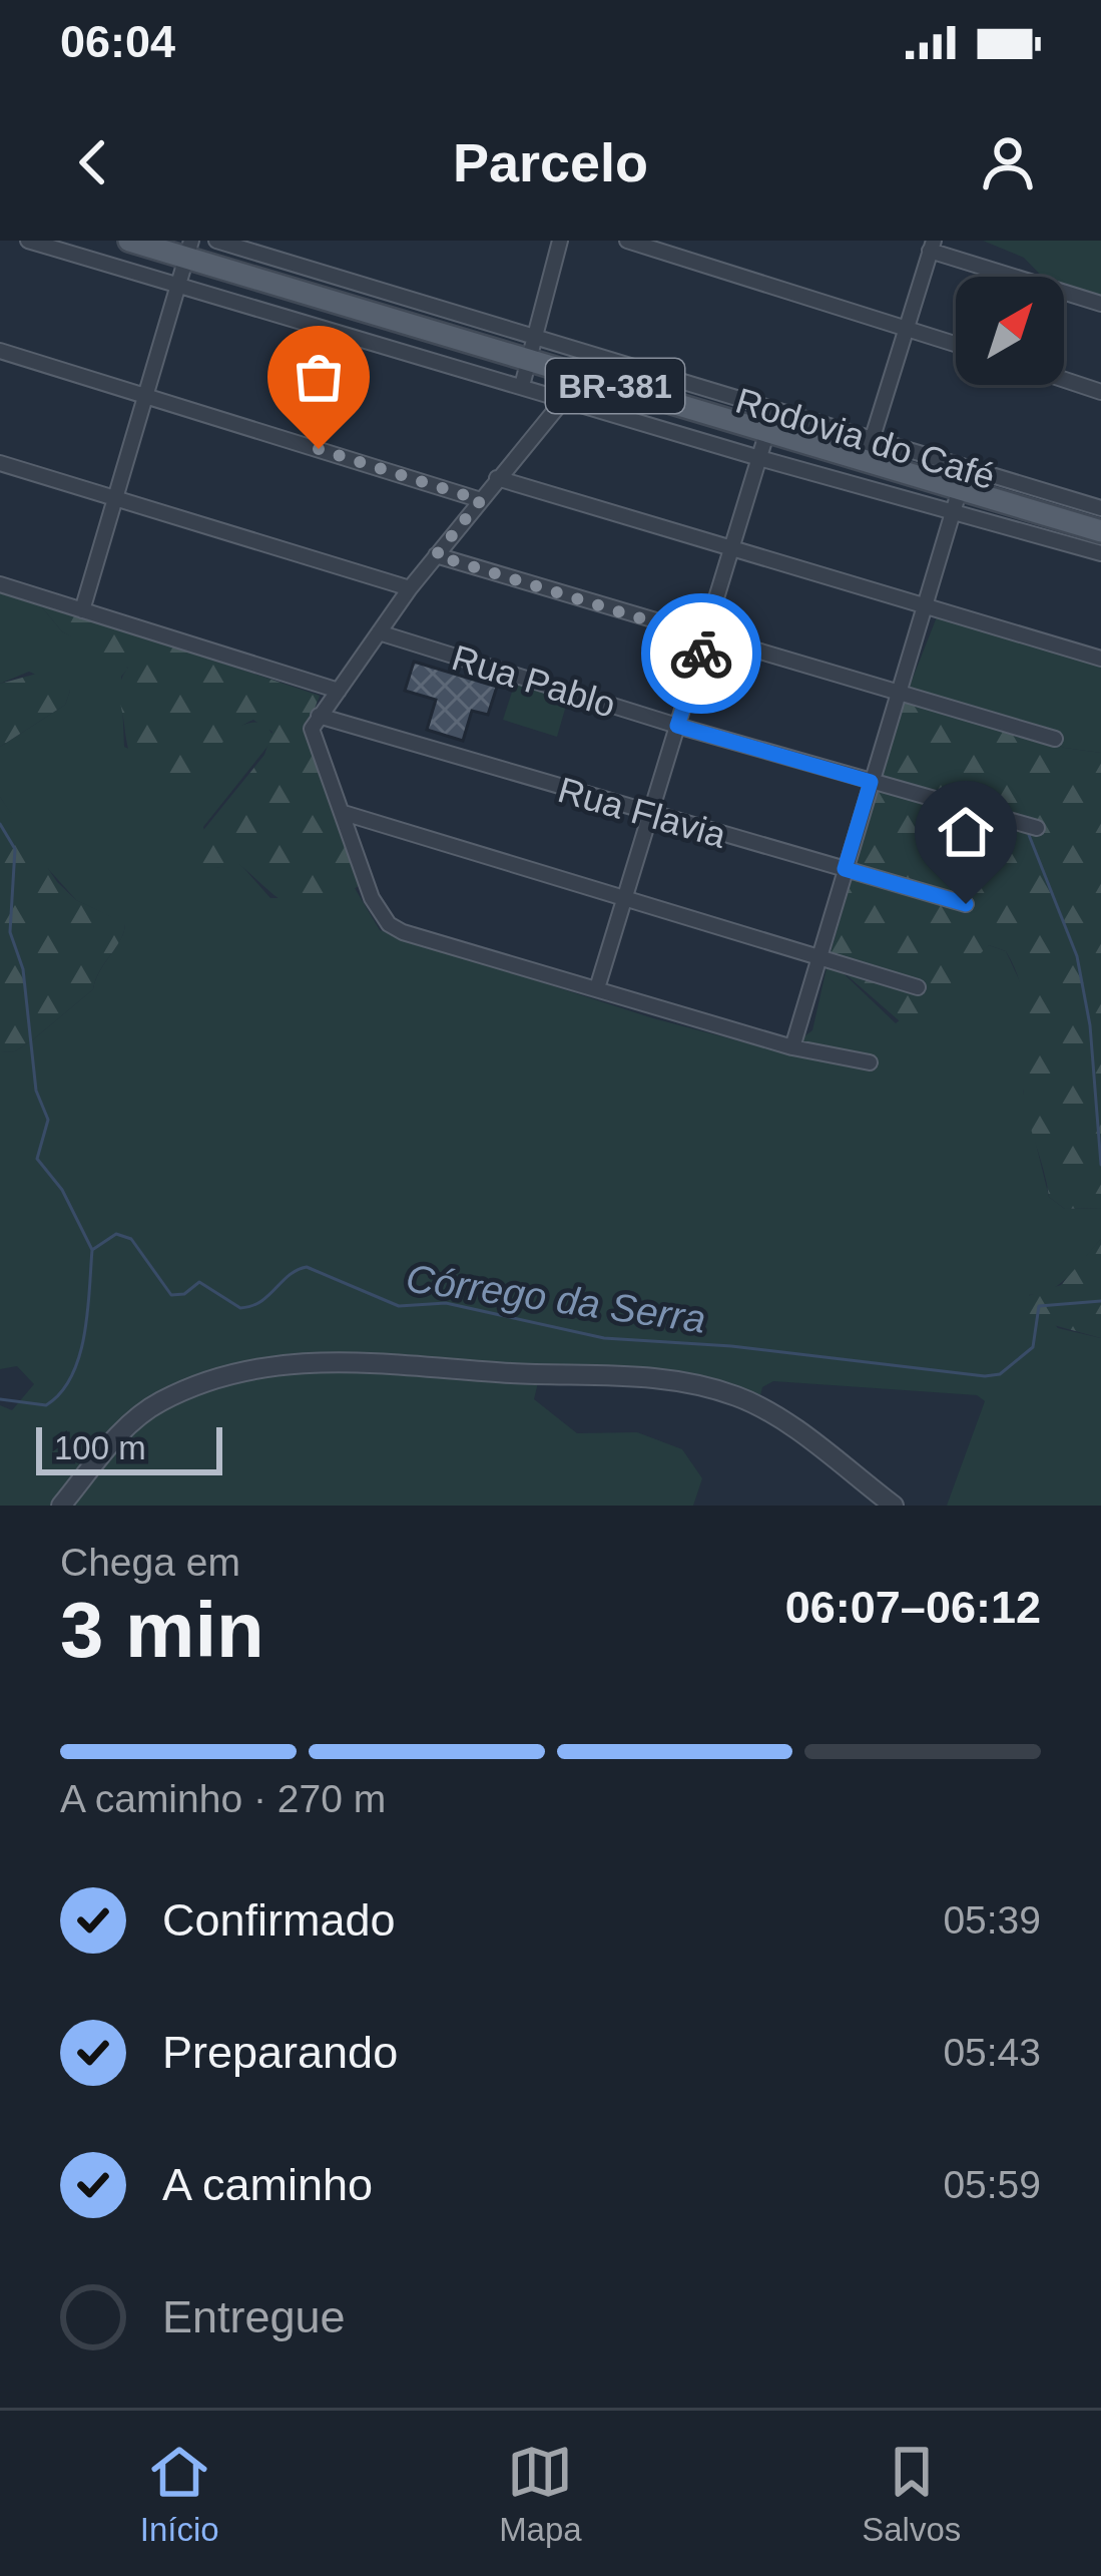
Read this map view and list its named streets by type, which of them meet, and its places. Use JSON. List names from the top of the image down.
{
  "streets": {
    "main road": ["BR-381"],
    "street": ["Rodovia do Café", "Rua Pablo", "Rua Flavia"]
  },
  "crossings": [
    ["BR-381", "Rodovia do Café"]
  ],
  "water": ["Córrego da Serra"],
  "scale_bar": "100 m",
  "north": "top right",
  "page": {
    "status": "06:04",
    "header": "Parcelo",
    "scale": "100 m",
    "heading": ["3 min", "Chega em", "06:07–06:12"],
    "bar": "A caminho · 270 m",
    "list": [
      ["Confirmado", "05:39"],
      ["Preparando", "05:43"],
      ["A caminho", "05:59"],
      "Entregue"
    ],
    "tabs": ["Início", "Mapa", "Salvos"]
  }
}
